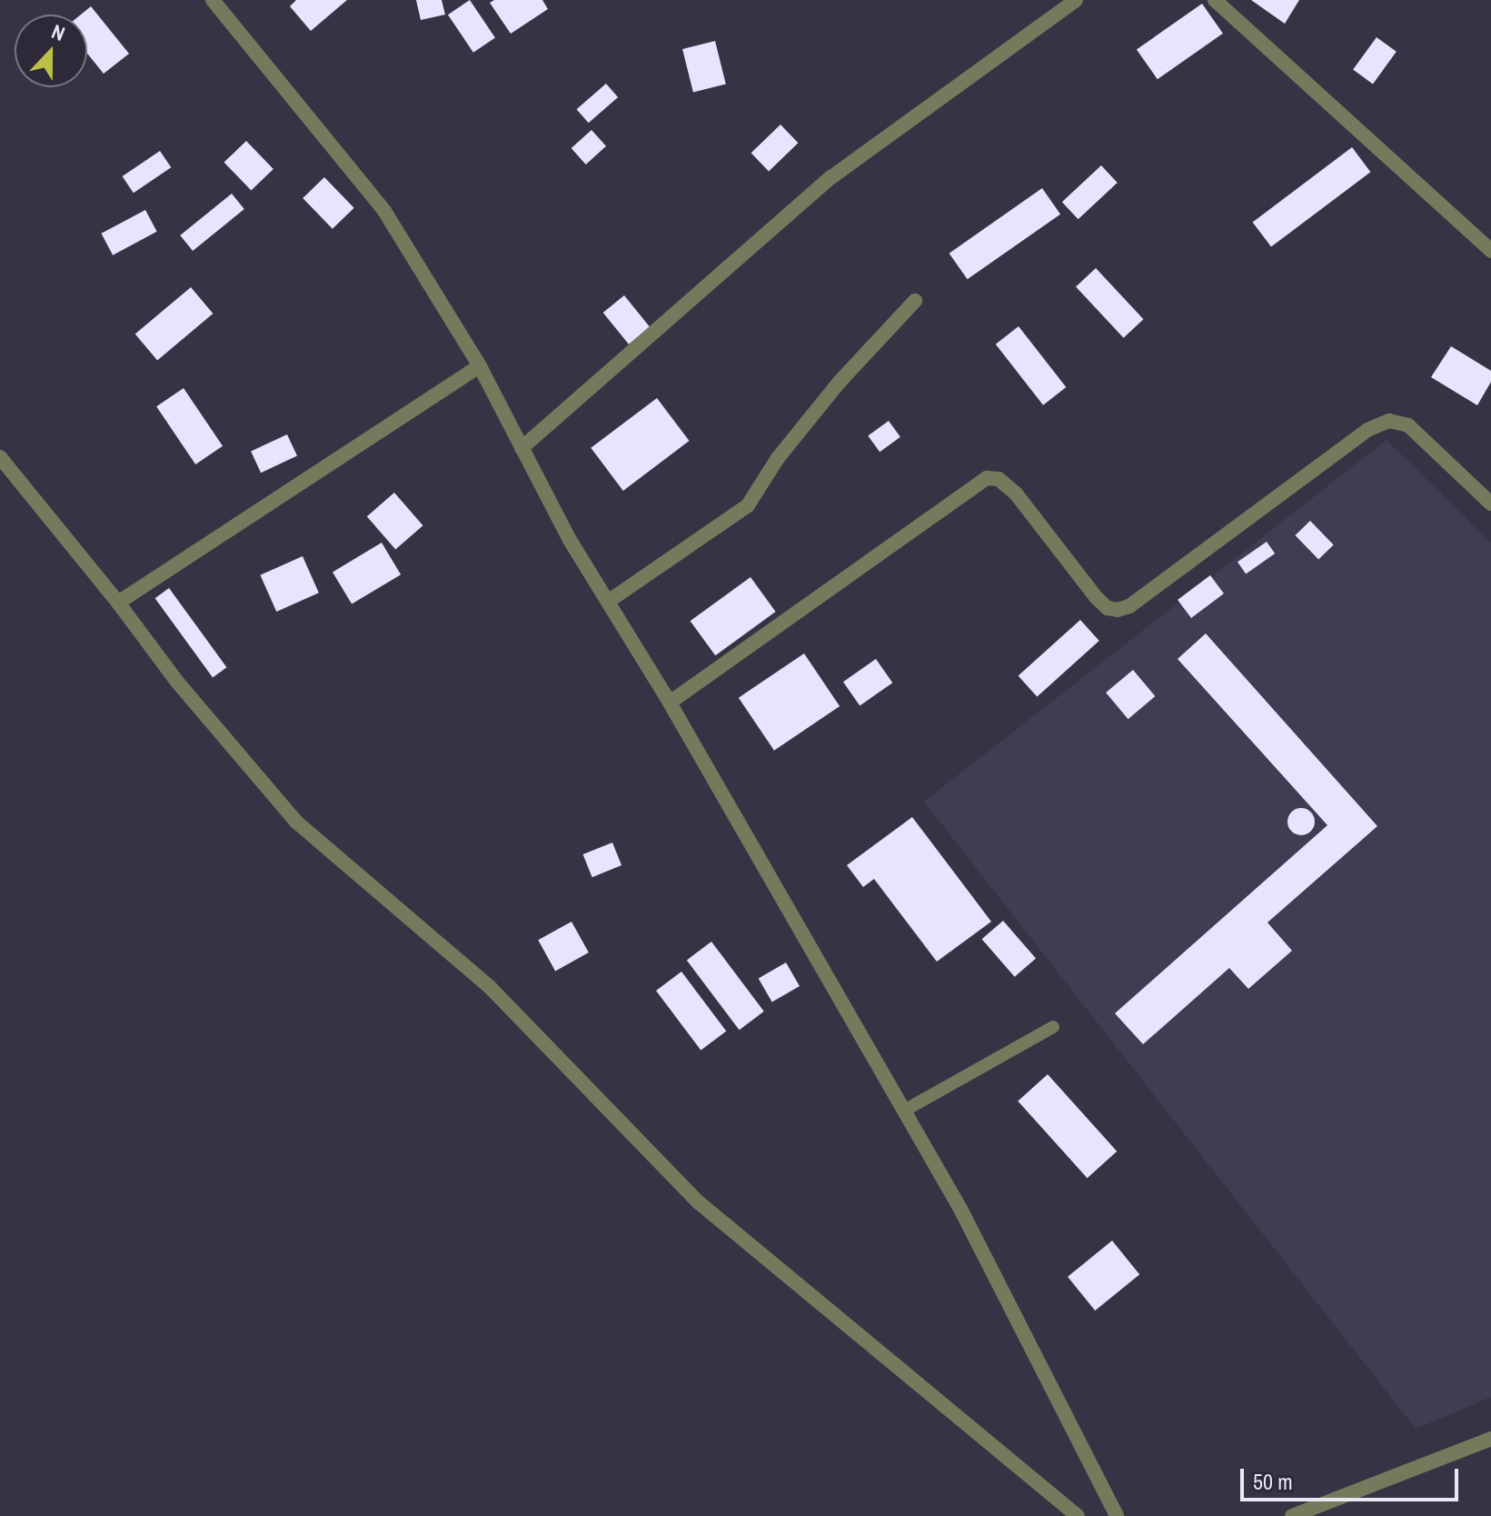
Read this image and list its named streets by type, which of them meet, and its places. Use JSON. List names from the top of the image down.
{
  "scale_bar": "50 m",
  "north": "top"
}
